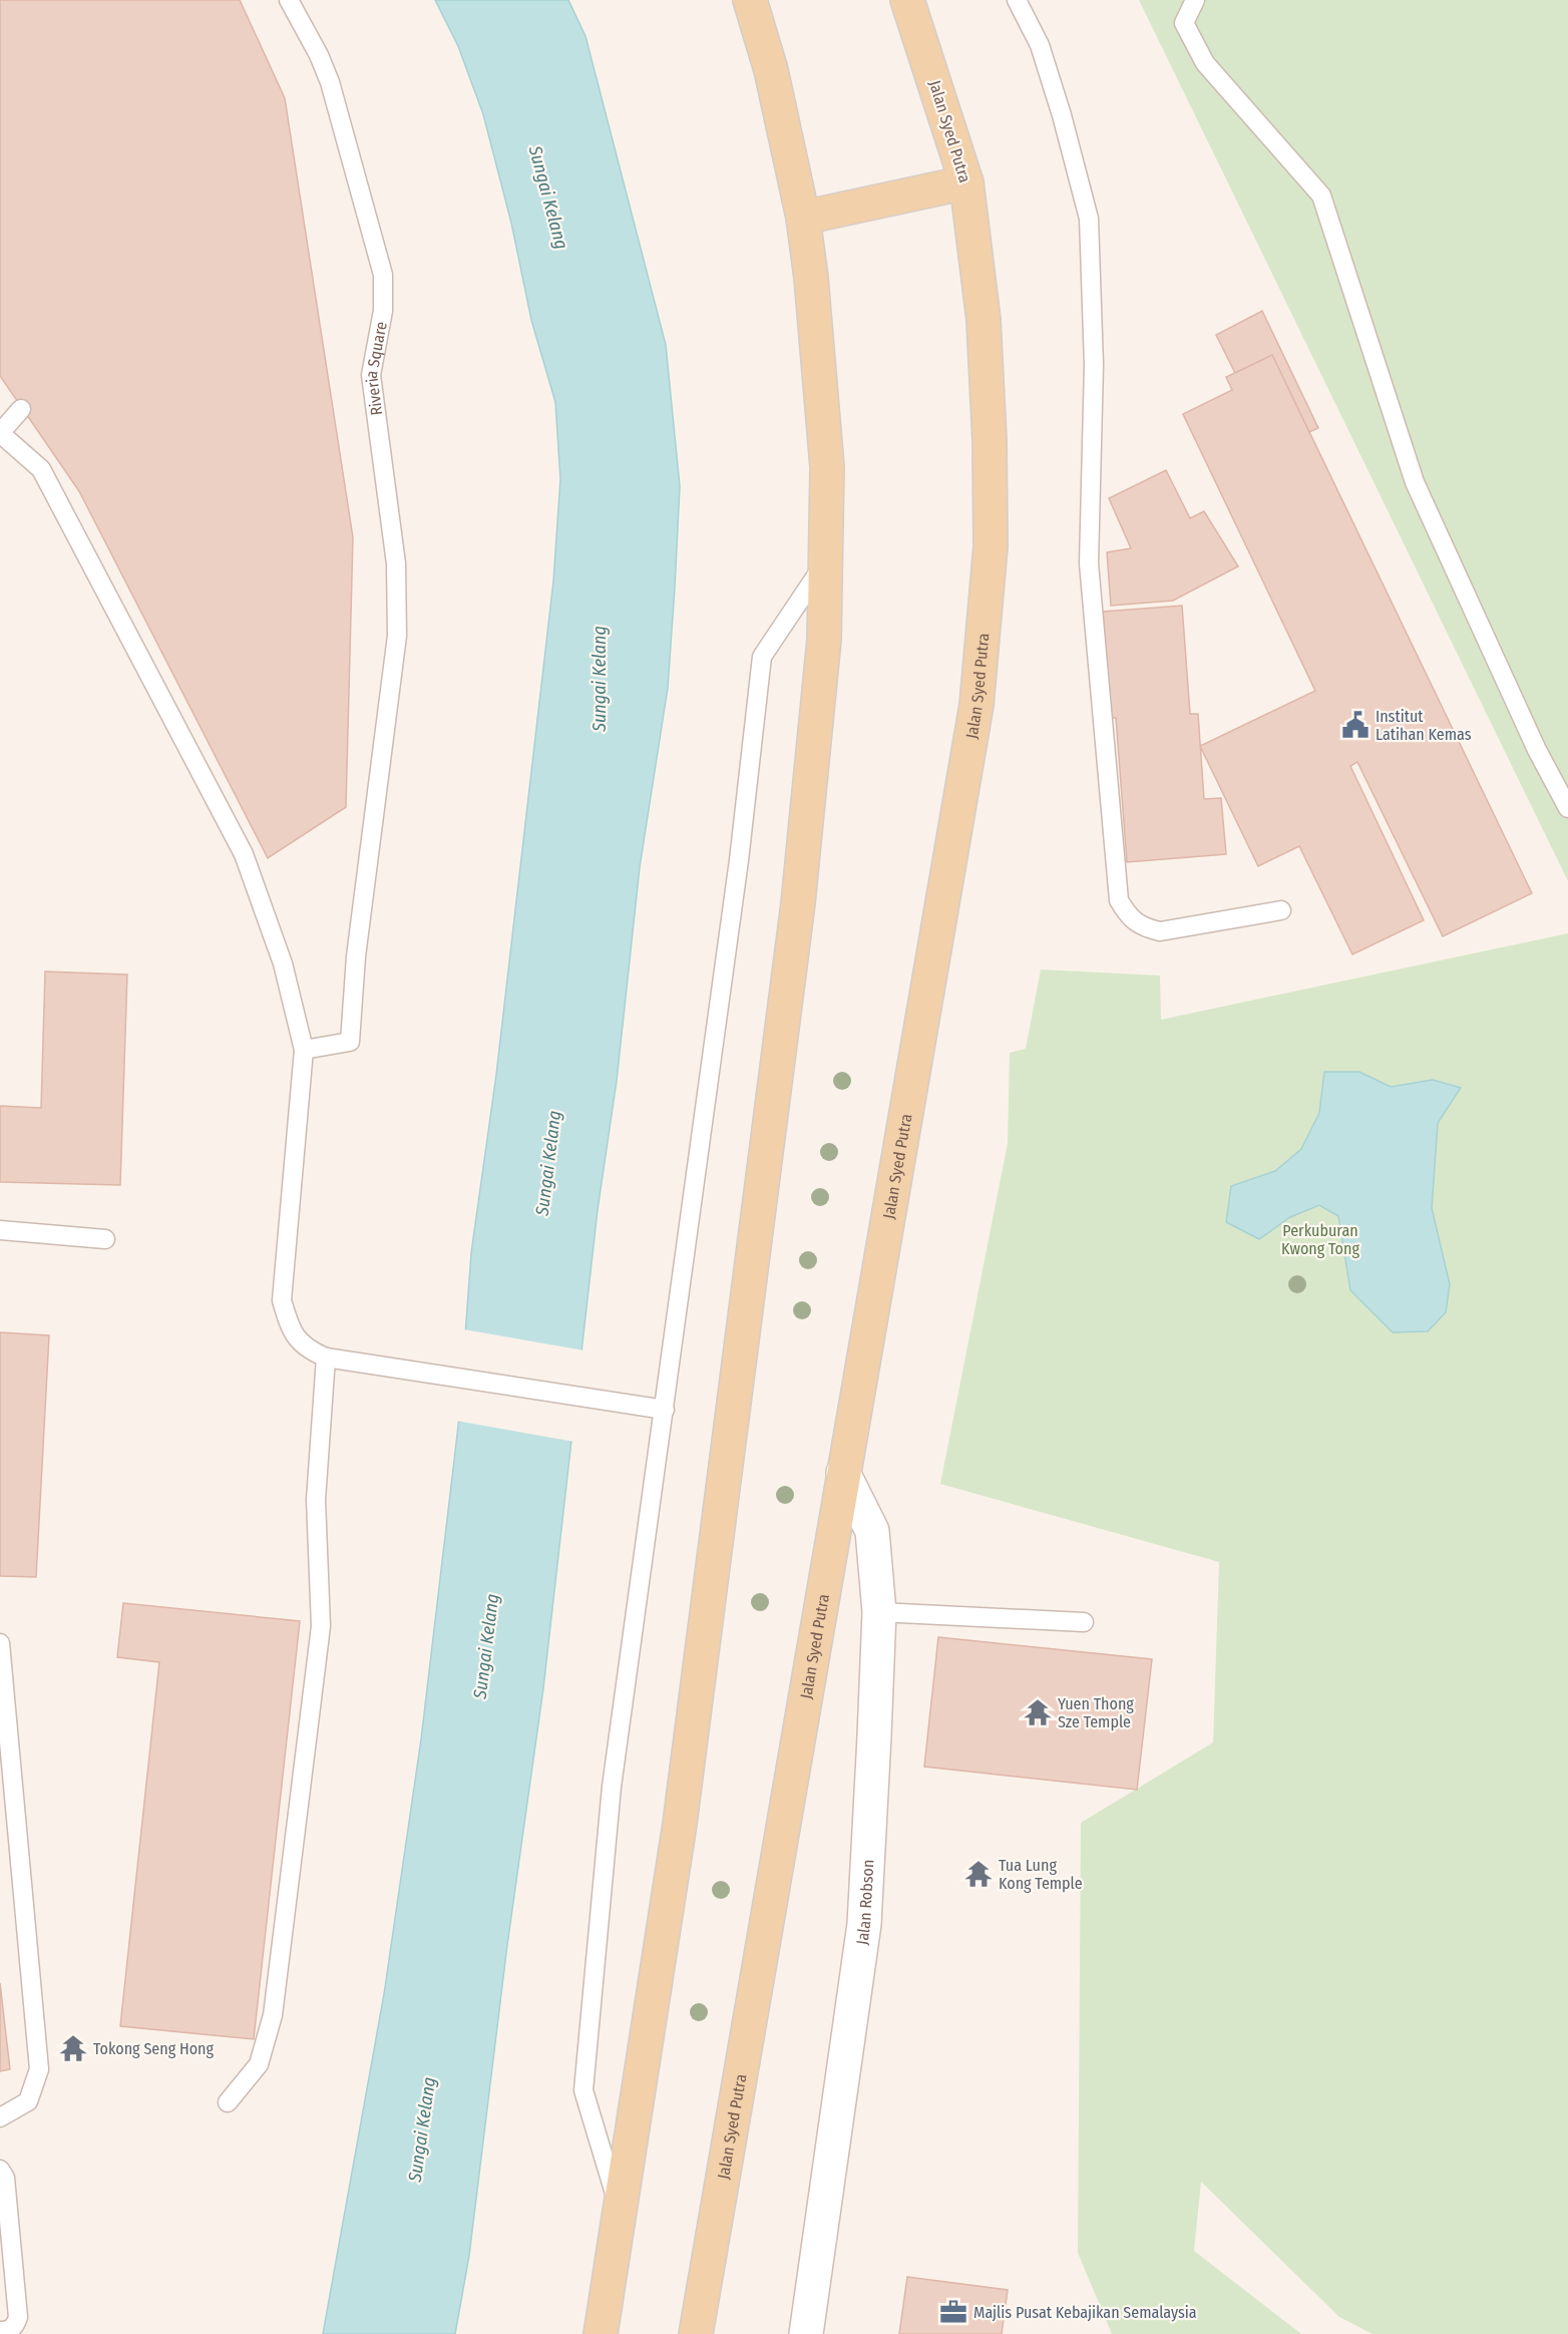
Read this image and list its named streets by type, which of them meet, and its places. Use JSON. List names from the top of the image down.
{
  "streets": {
    "main road": ["Jalan Syed Putra", "Jalan Robson"],
    "lane": ["Riveria Square"]
  },
  "crossings": [
    ["Jalan Syed Putra", "Jalan Robson"]
  ],
  "water": ["Sungai Kelang"],
  "parks": ["Perkuburan Kwong Tong"],
  "places": {
    "public building": ["Institut Latihan Kemas"],
    "temple": ["Yuen Thong Sze Temple", "Tua Lung Kong Temple", "Tokong Seng Hong"],
    "office": ["Majlis Pusat Kebajikan Semalaysia"]
  }
}
